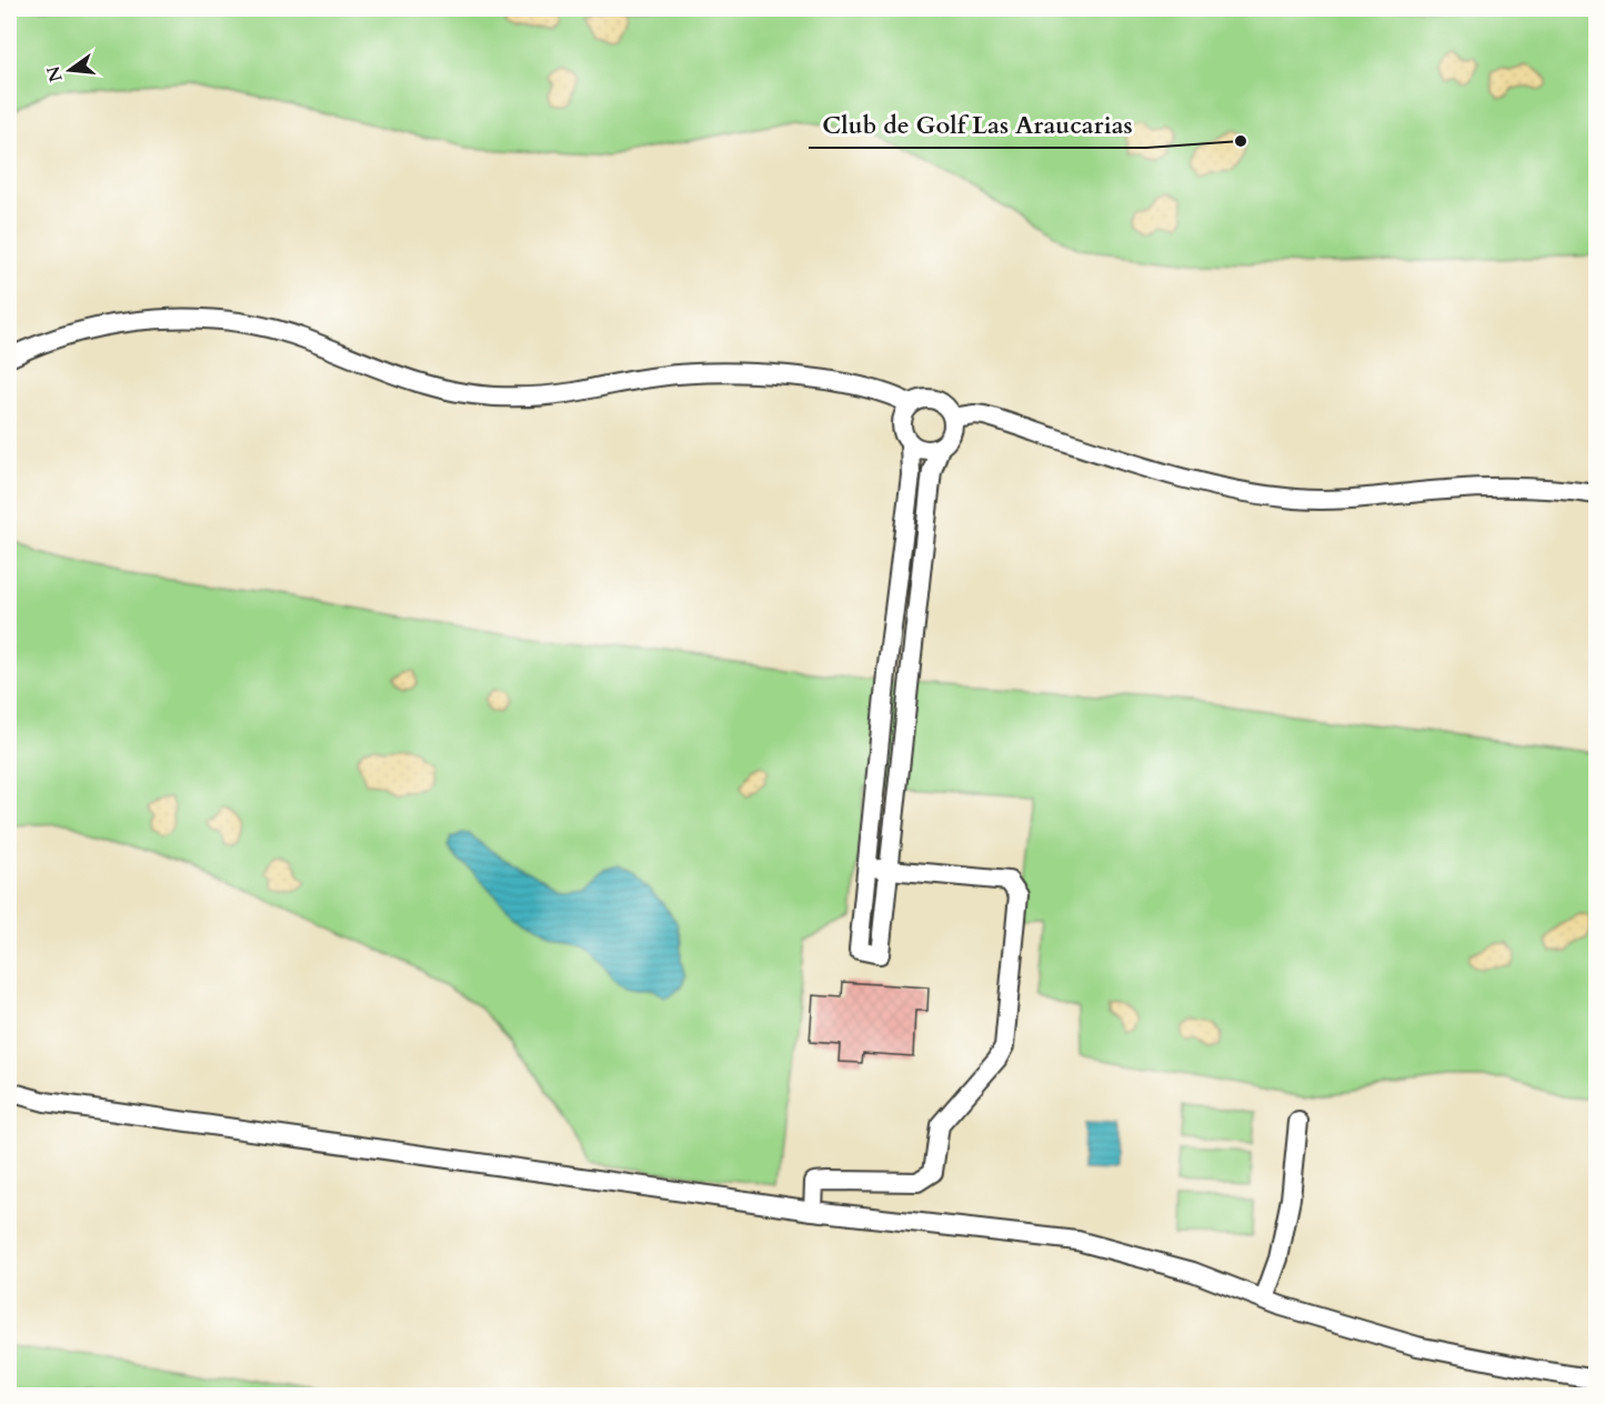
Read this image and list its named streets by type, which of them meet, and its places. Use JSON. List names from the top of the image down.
{
  "places": ["Club de Golf Las Araucarias"],
  "north": "left"
}
